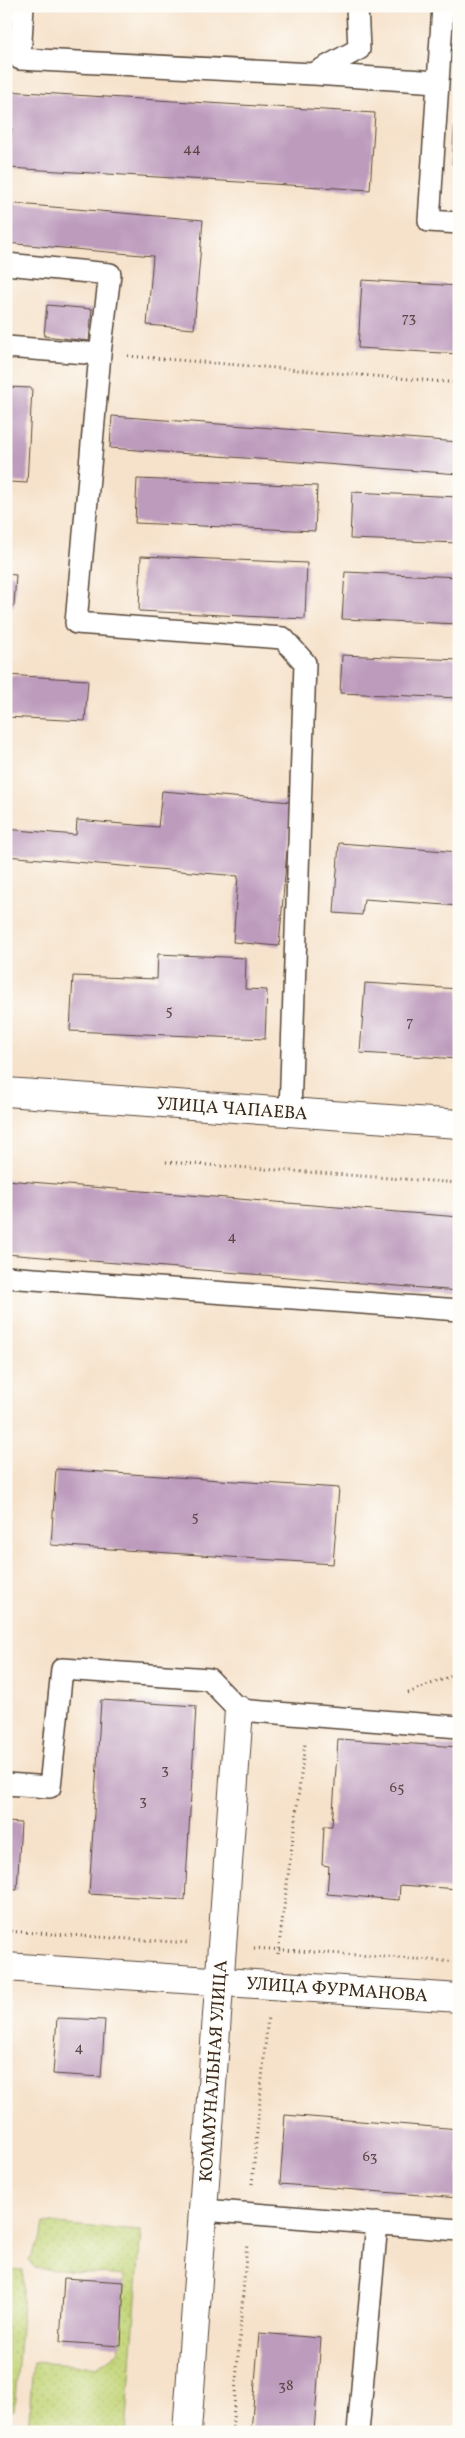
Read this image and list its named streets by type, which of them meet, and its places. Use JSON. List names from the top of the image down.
{
  "streets": {
    "street": ["УЛИЦА ЧАПАЕВА", "УЛИЦА ФУРМАНОВА", "КОММУНАЛЬНАЯ УЛИЦА"]
  },
  "crossings": [
    ["УЛИЦА ФУРМАНОВА", "КОММУНАЛЬНАЯ УЛИЦА"]
  ],
  "house_numbers": [
    "44",
    "73",
    "5",
    "7",
    "4",
    "5",
    "3",
    "65",
    "3",
    "4",
    "63",
    "38"
  ]
}
